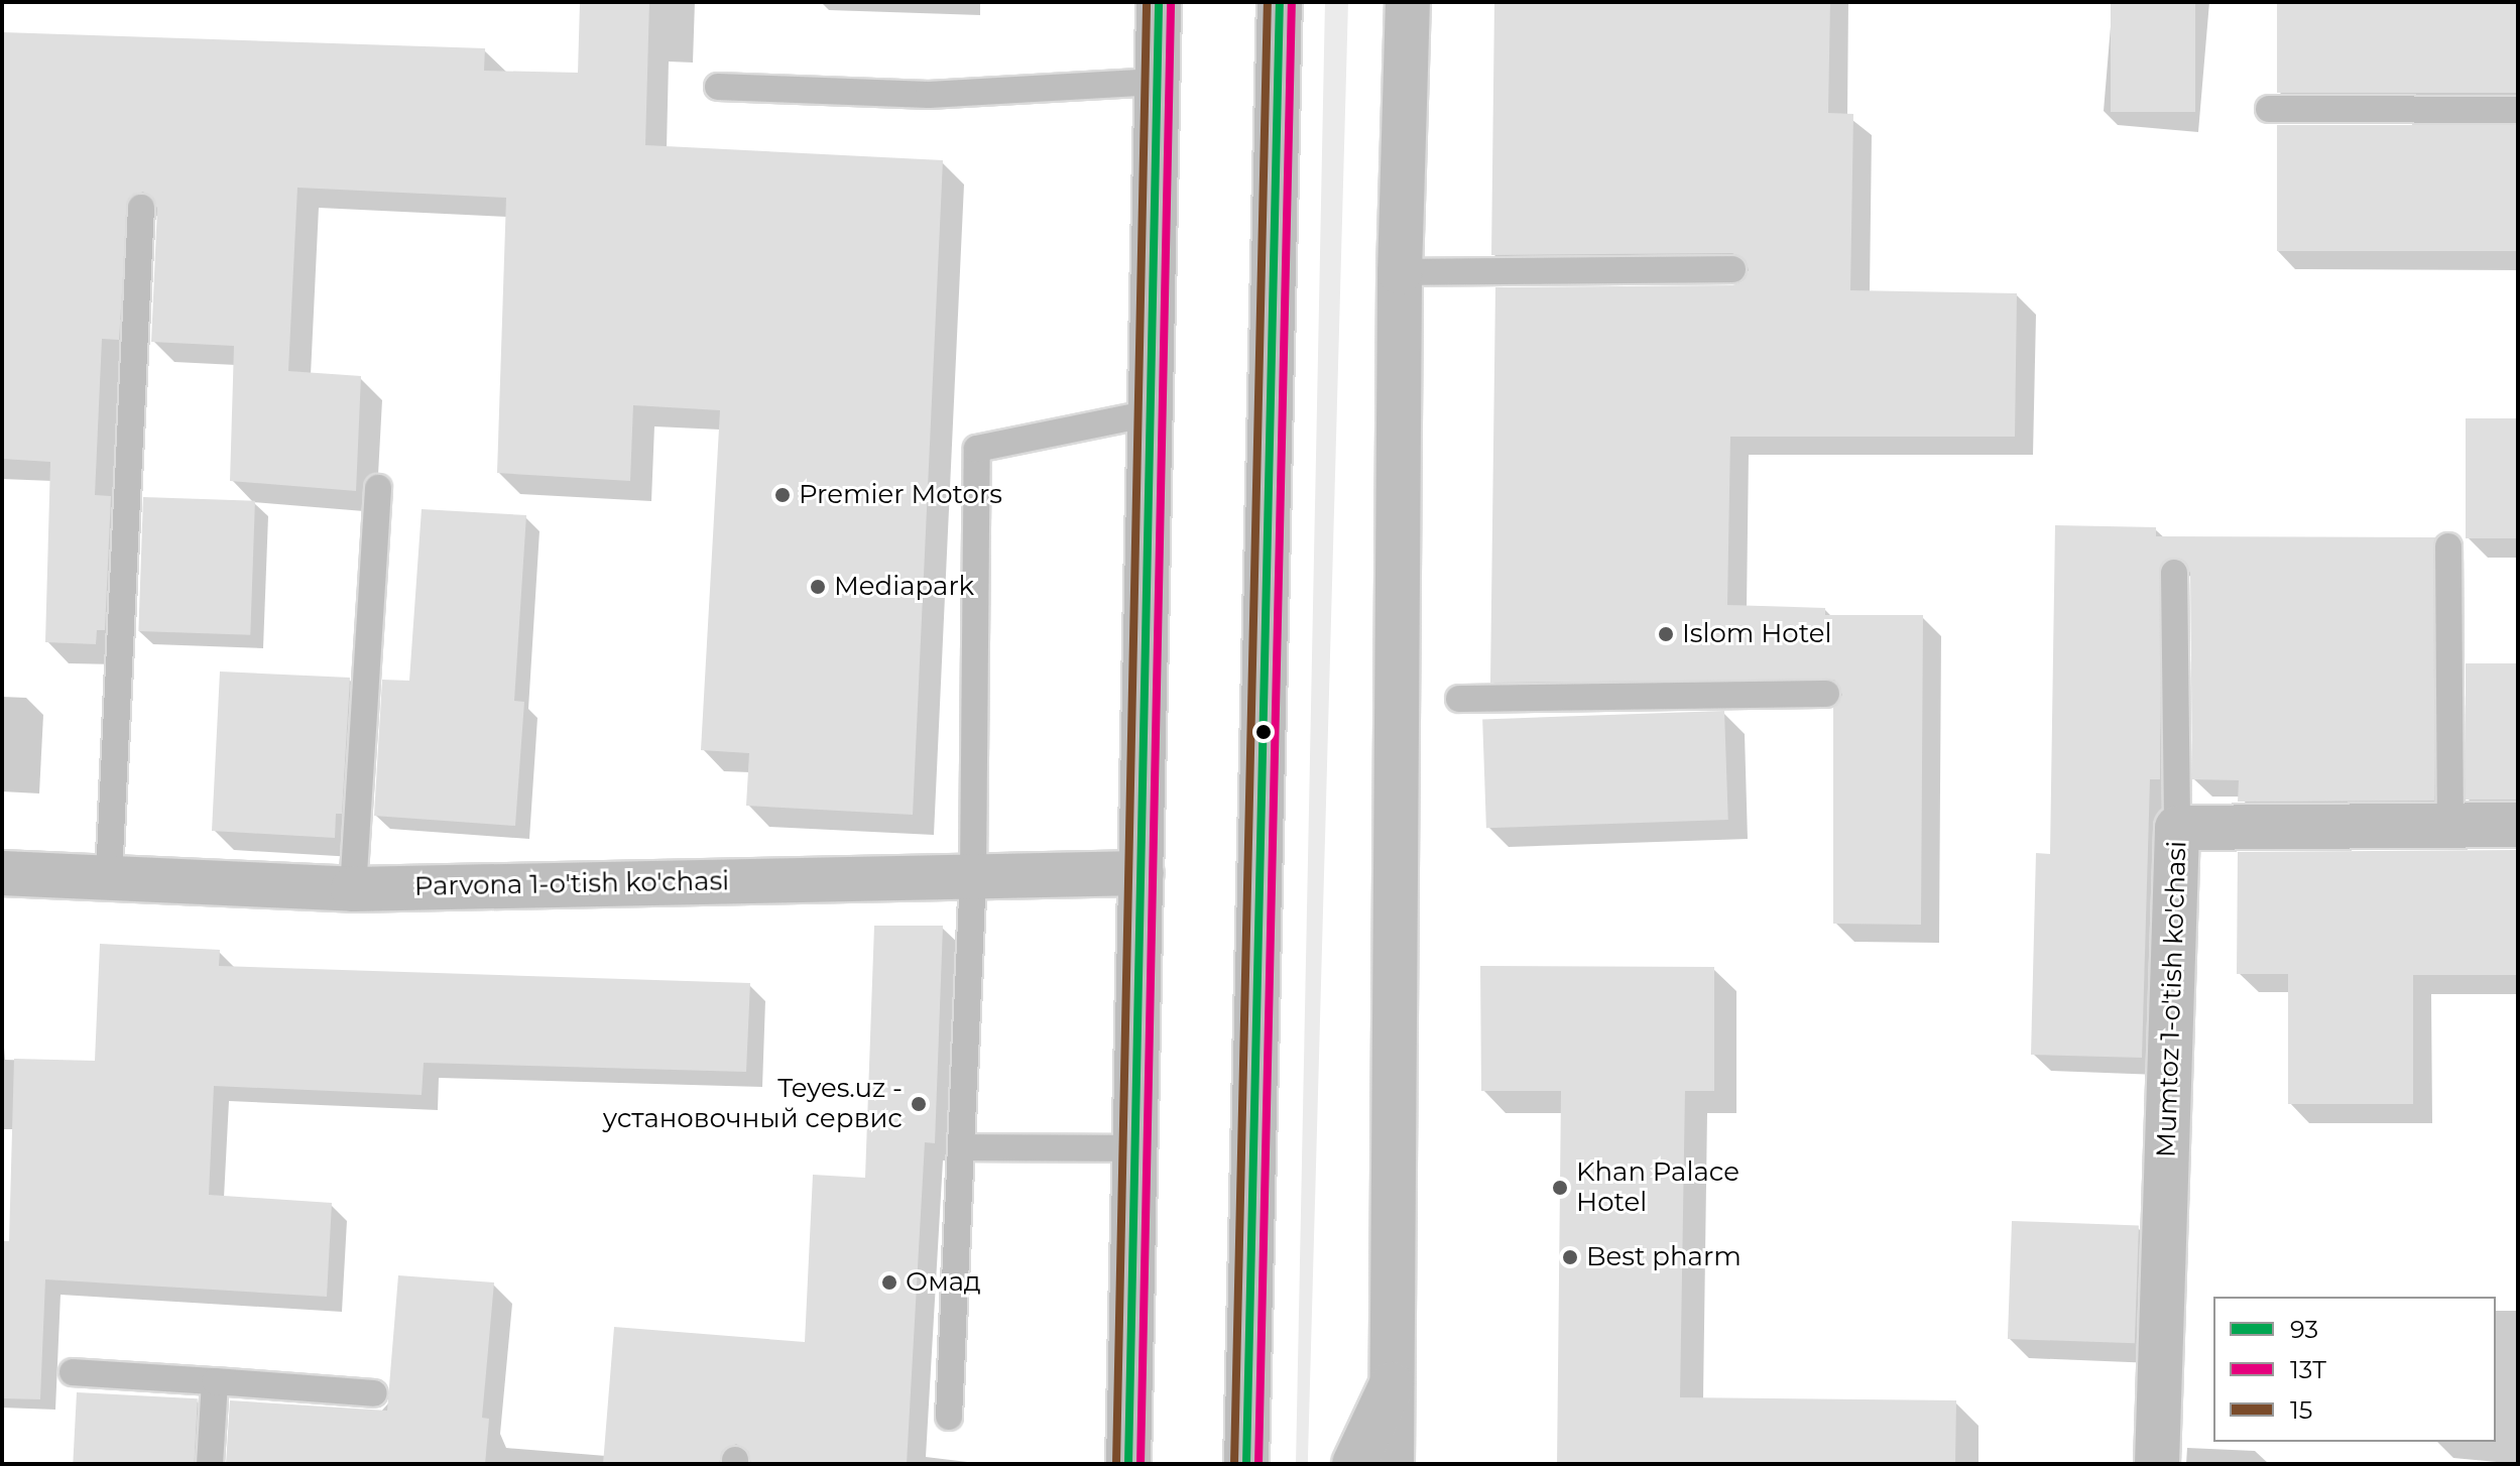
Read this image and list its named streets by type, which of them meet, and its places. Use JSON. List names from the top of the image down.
{
  "streets": {
    "street": ["Parvona 1-o'tish ko'chasi", "Mumtoz 1-o'tish ko'chasi"]
  },
  "places": [
    "Premier Motors",
    "Mediapark",
    "Islom Hotel",
    "Teyes.uz - установочный сервис",
    "Khan Palace Hotel",
    "Best pharm",
    "Омад"
  ],
  "lines": ["transit line 93", "transit line 13Т", "transit line 15"],
  "legend": ["93", "13Т", "15"]
}
